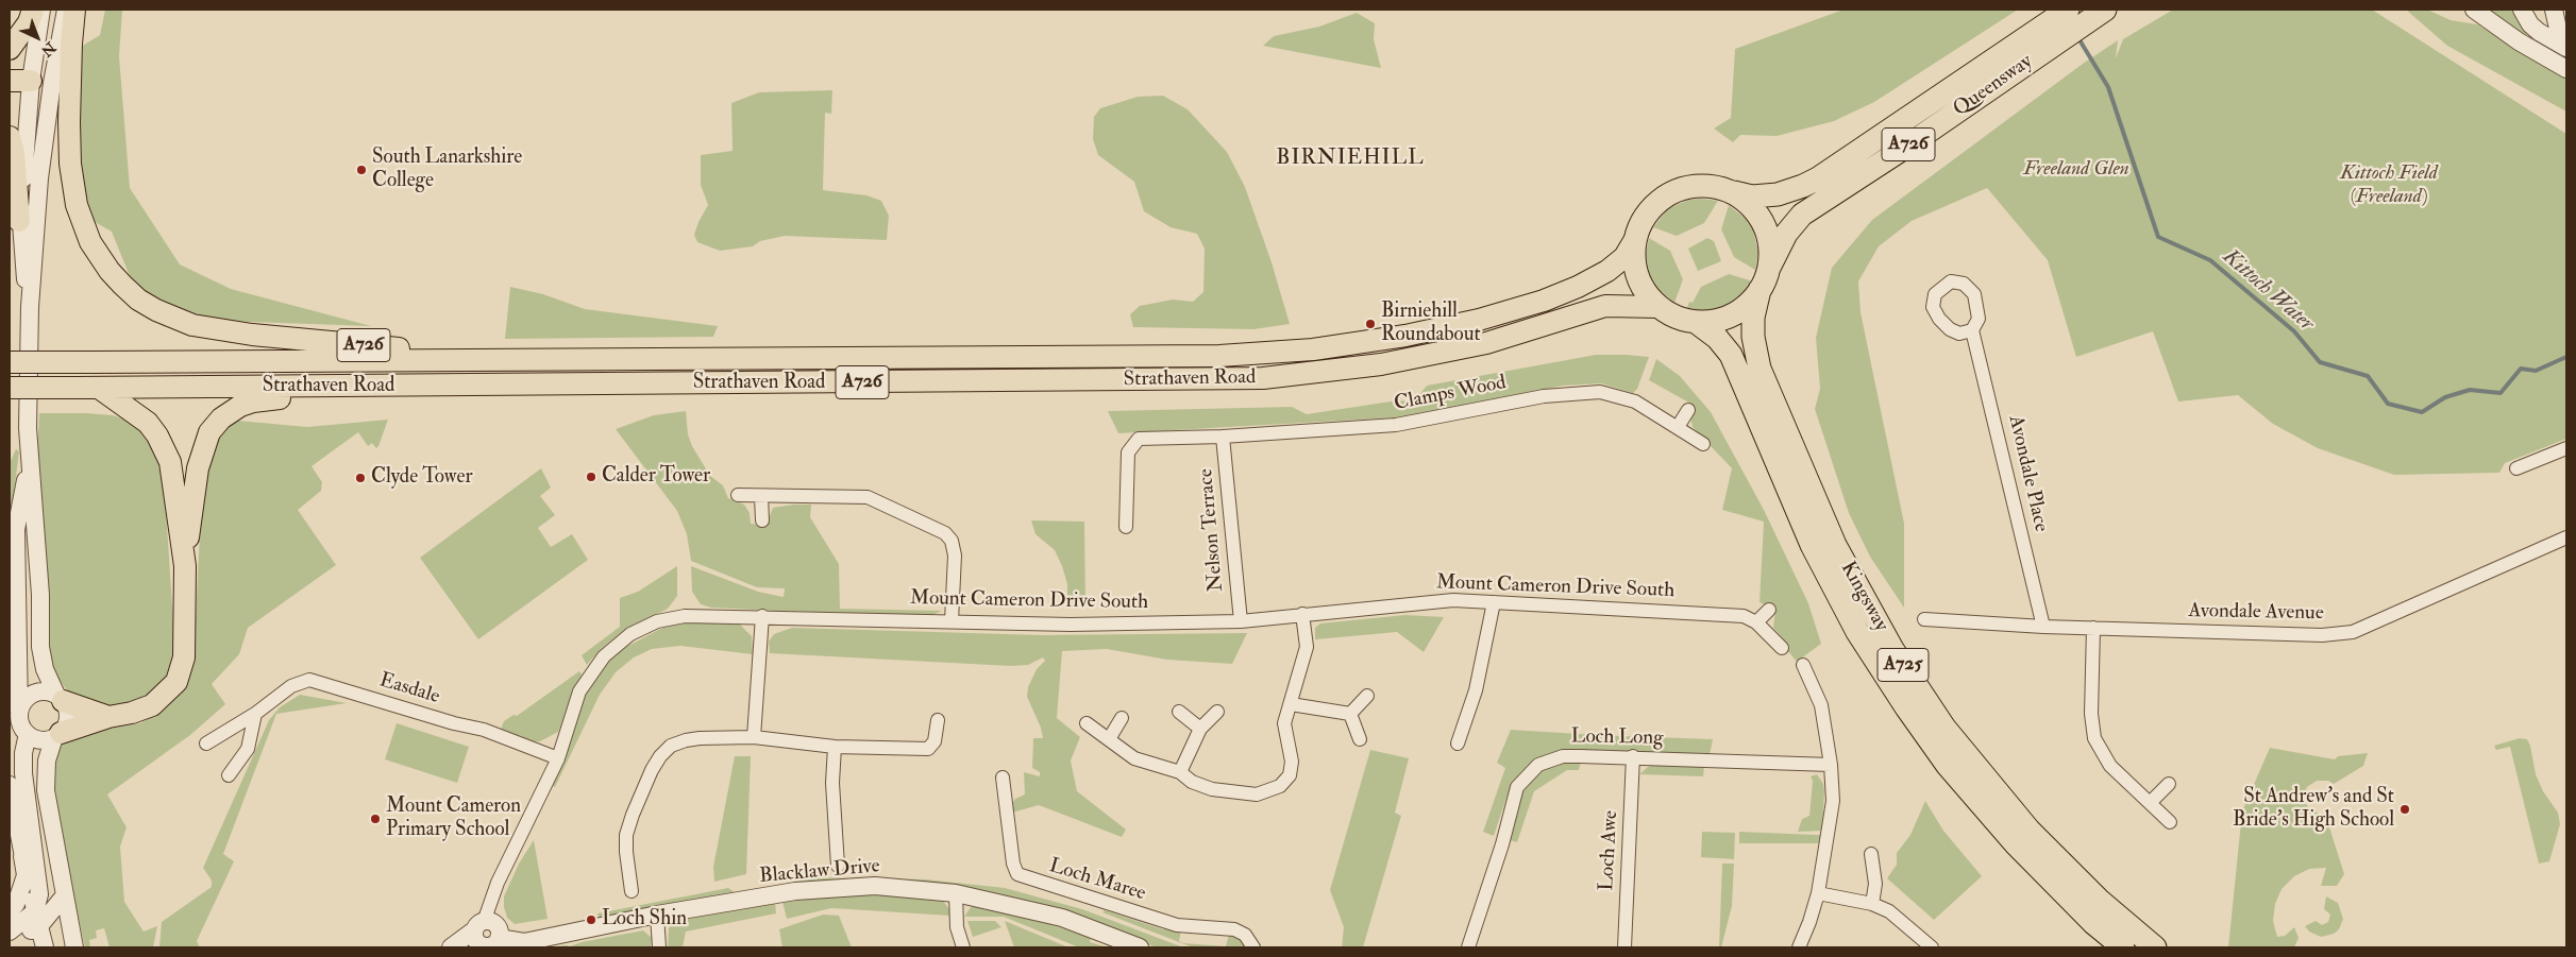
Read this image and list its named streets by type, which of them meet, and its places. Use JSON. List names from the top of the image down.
{
  "streets": {
    "highway": [
      "Queensway",
      "A726",
      "Kingsway",
      "A725"
    ],
    "main road": ["Strathaven Road"],
    "street": [
      "Clamps Wood",
      "Avondale Place",
      "Nelson Terrace",
      "Mount Cameron Drive South",
      "Avondale Avenue",
      "Easdale",
      "Loch Long",
      "Loch Awe",
      "Blacklaw Drive",
      "Loch Maree"
    ]
  },
  "crossings": [
    ["Queensway", "A726"],
    ["Queensway", "Strathaven Road"],
    ["Queensway", "Kingsway"],
    ["A726", "Strathaven Road"],
    ["A726", "Kingsway"],
    ["Strathaven Road", "Kingsway"],
    ["Clamps Wood", "Nelson Terrace"],
    ["Avondale Place", "Avondale Avenue"],
    ["Nelson Terrace", "Mount Cameron Drive South"],
    ["Mount Cameron Drive South", "Easdale"],
    ["Loch Long", "Loch Awe"]
  ],
  "districts": ["BIRNIEHILL"],
  "water": ["Kittoch Water"],
  "parks": ["Freeland Glen", "Kittoch Field (Freeland)"],
  "places": [
    "South Lanarkshire College",
    "Birniehill Roundabout",
    "Calder Tower",
    "Clyde Tower",
    "St Andrew's and St Bride's High School",
    "Mount Cameron Primary School",
    "Loch Shin"
  ],
  "north": "bottom right"
}
